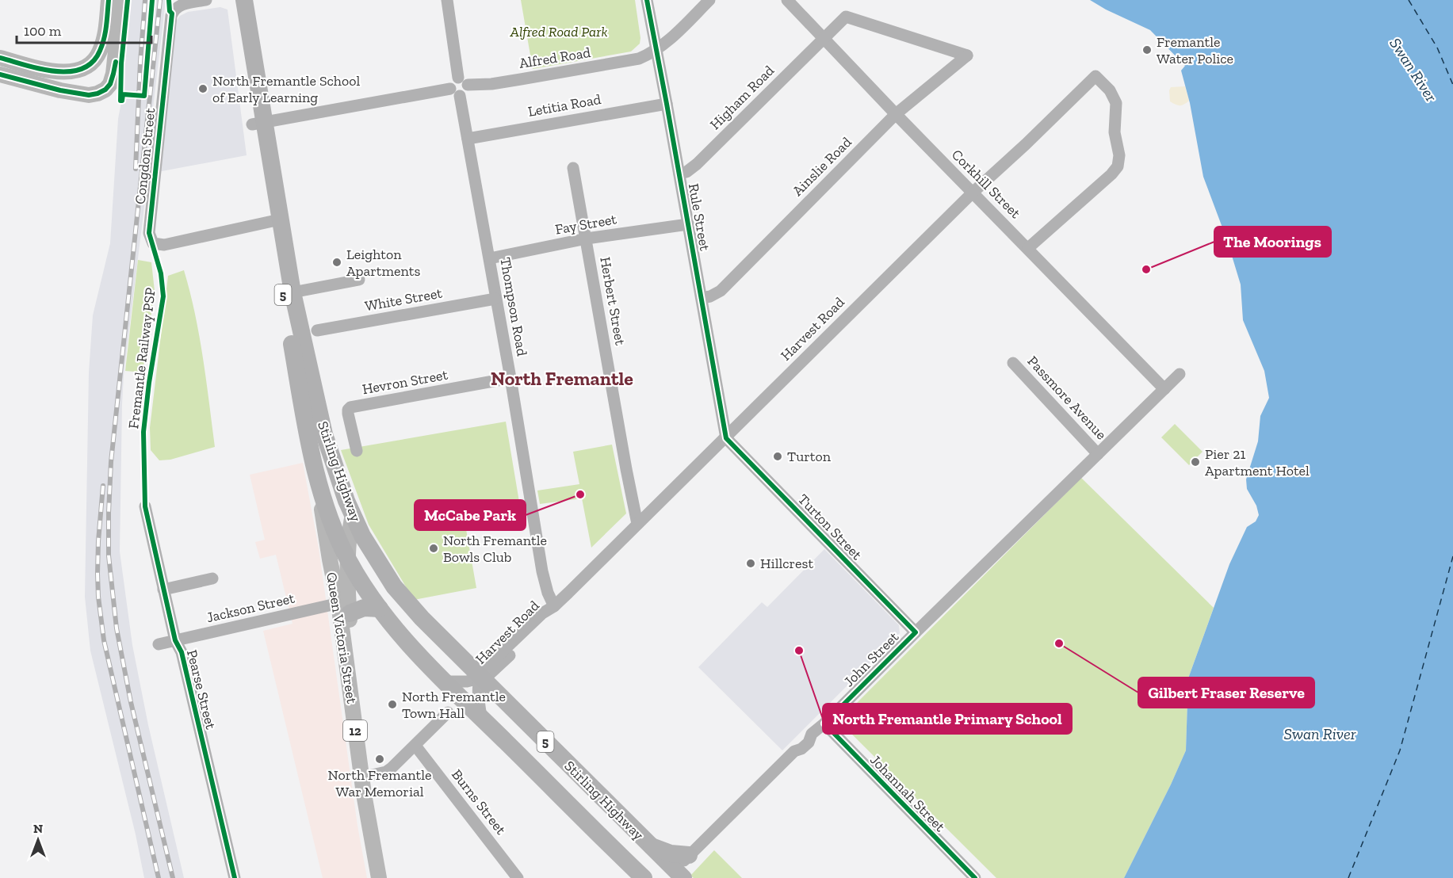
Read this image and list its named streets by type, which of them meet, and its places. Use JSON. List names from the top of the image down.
{
  "streets": {
    "highway": ["5", "Stirling Highway"],
    "main road": ["Queen Victoria Street", "12"],
    "street": [
      "Alfred Road",
      "Higham Road",
      "Letitia Road",
      "Congdon Street",
      "Ainslie Road",
      "Corkhill Street",
      "Rule Street",
      "Fay Street",
      "White Street",
      "Herbert Street",
      "Thompson Road",
      "Harvest Road",
      "Hevron Street",
      "Passmore Avenue",
      "Turton Street",
      "Jackson Street",
      "John Street",
      "Pearse Street",
      "Johannah Street",
      "Burns Street"
    ],
    "cycle path": ["Fremantle Railway PSP"]
  },
  "crossings": [
    ["Alfred Road", "Rule Street"],
    ["Higham Road", "Ainslie Road"],
    ["Higham Road", "Corkhill Street"],
    ["Higham Road", "Rule Street"],
    ["Letitia Road", "Rule Street"],
    ["Letitia Road", "Thompson Road"],
    ["Congdon Street", "Stirling Highway"],
    ["Ainslie Road", "Corkhill Street"],
    ["Ainslie Road", "Rule Street"],
    ["Corkhill Street", "Harvest Road"],
    ["Corkhill Street", "John Street"],
    ["Rule Street", "Fay Street"],
    ["Rule Street", "Harvest Road"],
    ["Rule Street", "Turton Street"],
    ["Fay Street", "Herbert Street"],
    ["Fay Street", "Thompson Road"],
    ["White Street", "Thompson Road"],
    ["Herbert Street", "Harvest Road"],
    ["Thompson Road", "Harvest Road"],
    ["Thompson Road", "Hevron Street"],
    ["Harvest Road", "Stirling Highway"],
    ["Harvest Road", "Turton Street"],
    ["Passmore Avenue", "John Street"],
    ["Stirling Highway", "Queen Victoria Street"],
    ["Stirling Highway", "John Street"],
    ["Stirling Highway", "12"],
    ["Turton Street", "John Street"],
    ["Jackson Street", "Queen Victoria Street"],
    ["Jackson Street", "Pearse Street"],
    ["Queen Victoria Street", "12"],
    ["John Street", "Johannah Street"]
  ],
  "districts": ["North Fremantle"],
  "water": ["Swan River"],
  "parks": ["Alfred Road Park"],
  "places": [
    "Fremantle Water Police",
    "North Fremantle School of Early Learning",
    "Leighton Apartments",
    "The Moorings",
    "Turton",
    "Pier 21 Apartment Hotel",
    "McCabe Park",
    "North Fremantle Bowls Club",
    "Hillcrest",
    "Gilbert Fraser Reserve",
    "North Fremantle Primary School",
    "North Fremantle Town Hall",
    "North Fremantle War Memorial"
  ],
  "scale_bar": "100 m",
  "north": "top"
}
